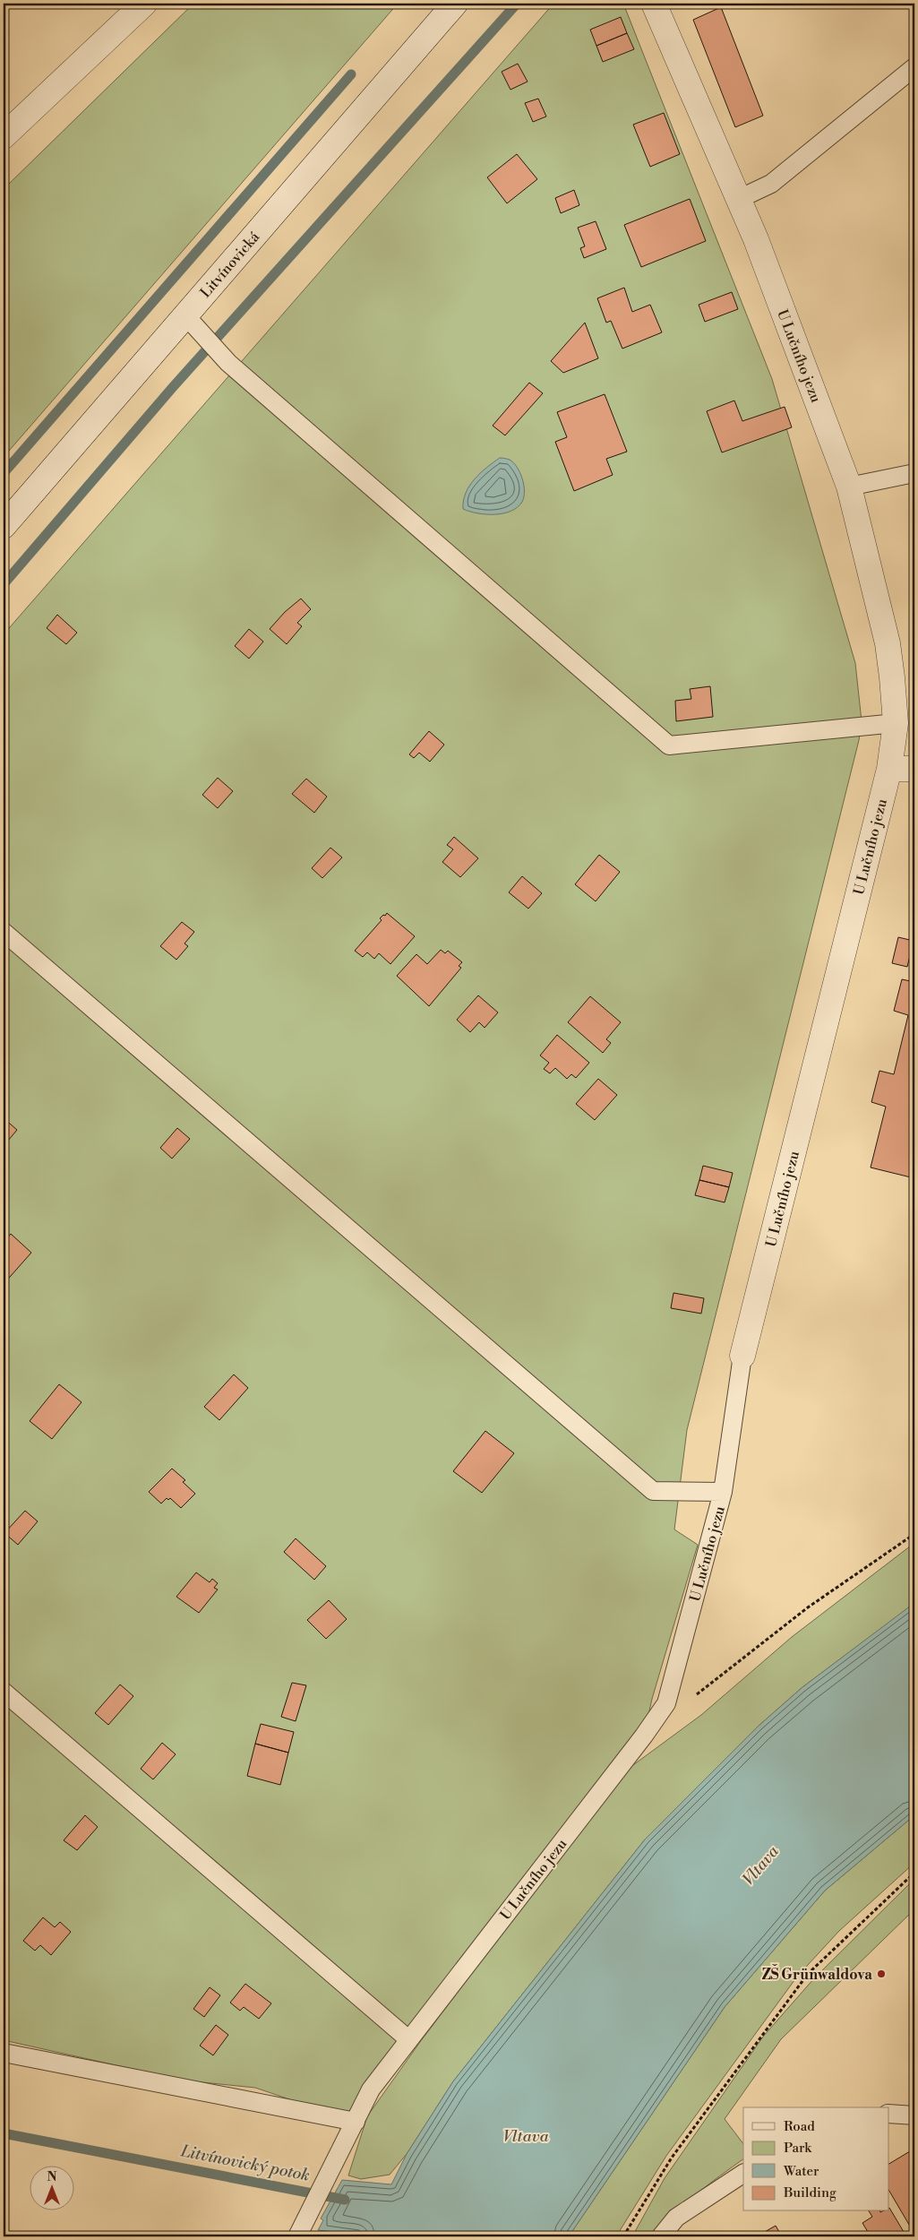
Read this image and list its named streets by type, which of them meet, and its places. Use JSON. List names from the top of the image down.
{
  "streets": {
    "street": ["Litvínovická", "U Lučního jezu"]
  },
  "water": ["Vltava", "Litvínovický potok"],
  "places": ["ZŠ Grünwaldova"],
  "legend": [
    "Road",
    "Park",
    "Water",
    "Building"
  ],
  "north": "top"
}
